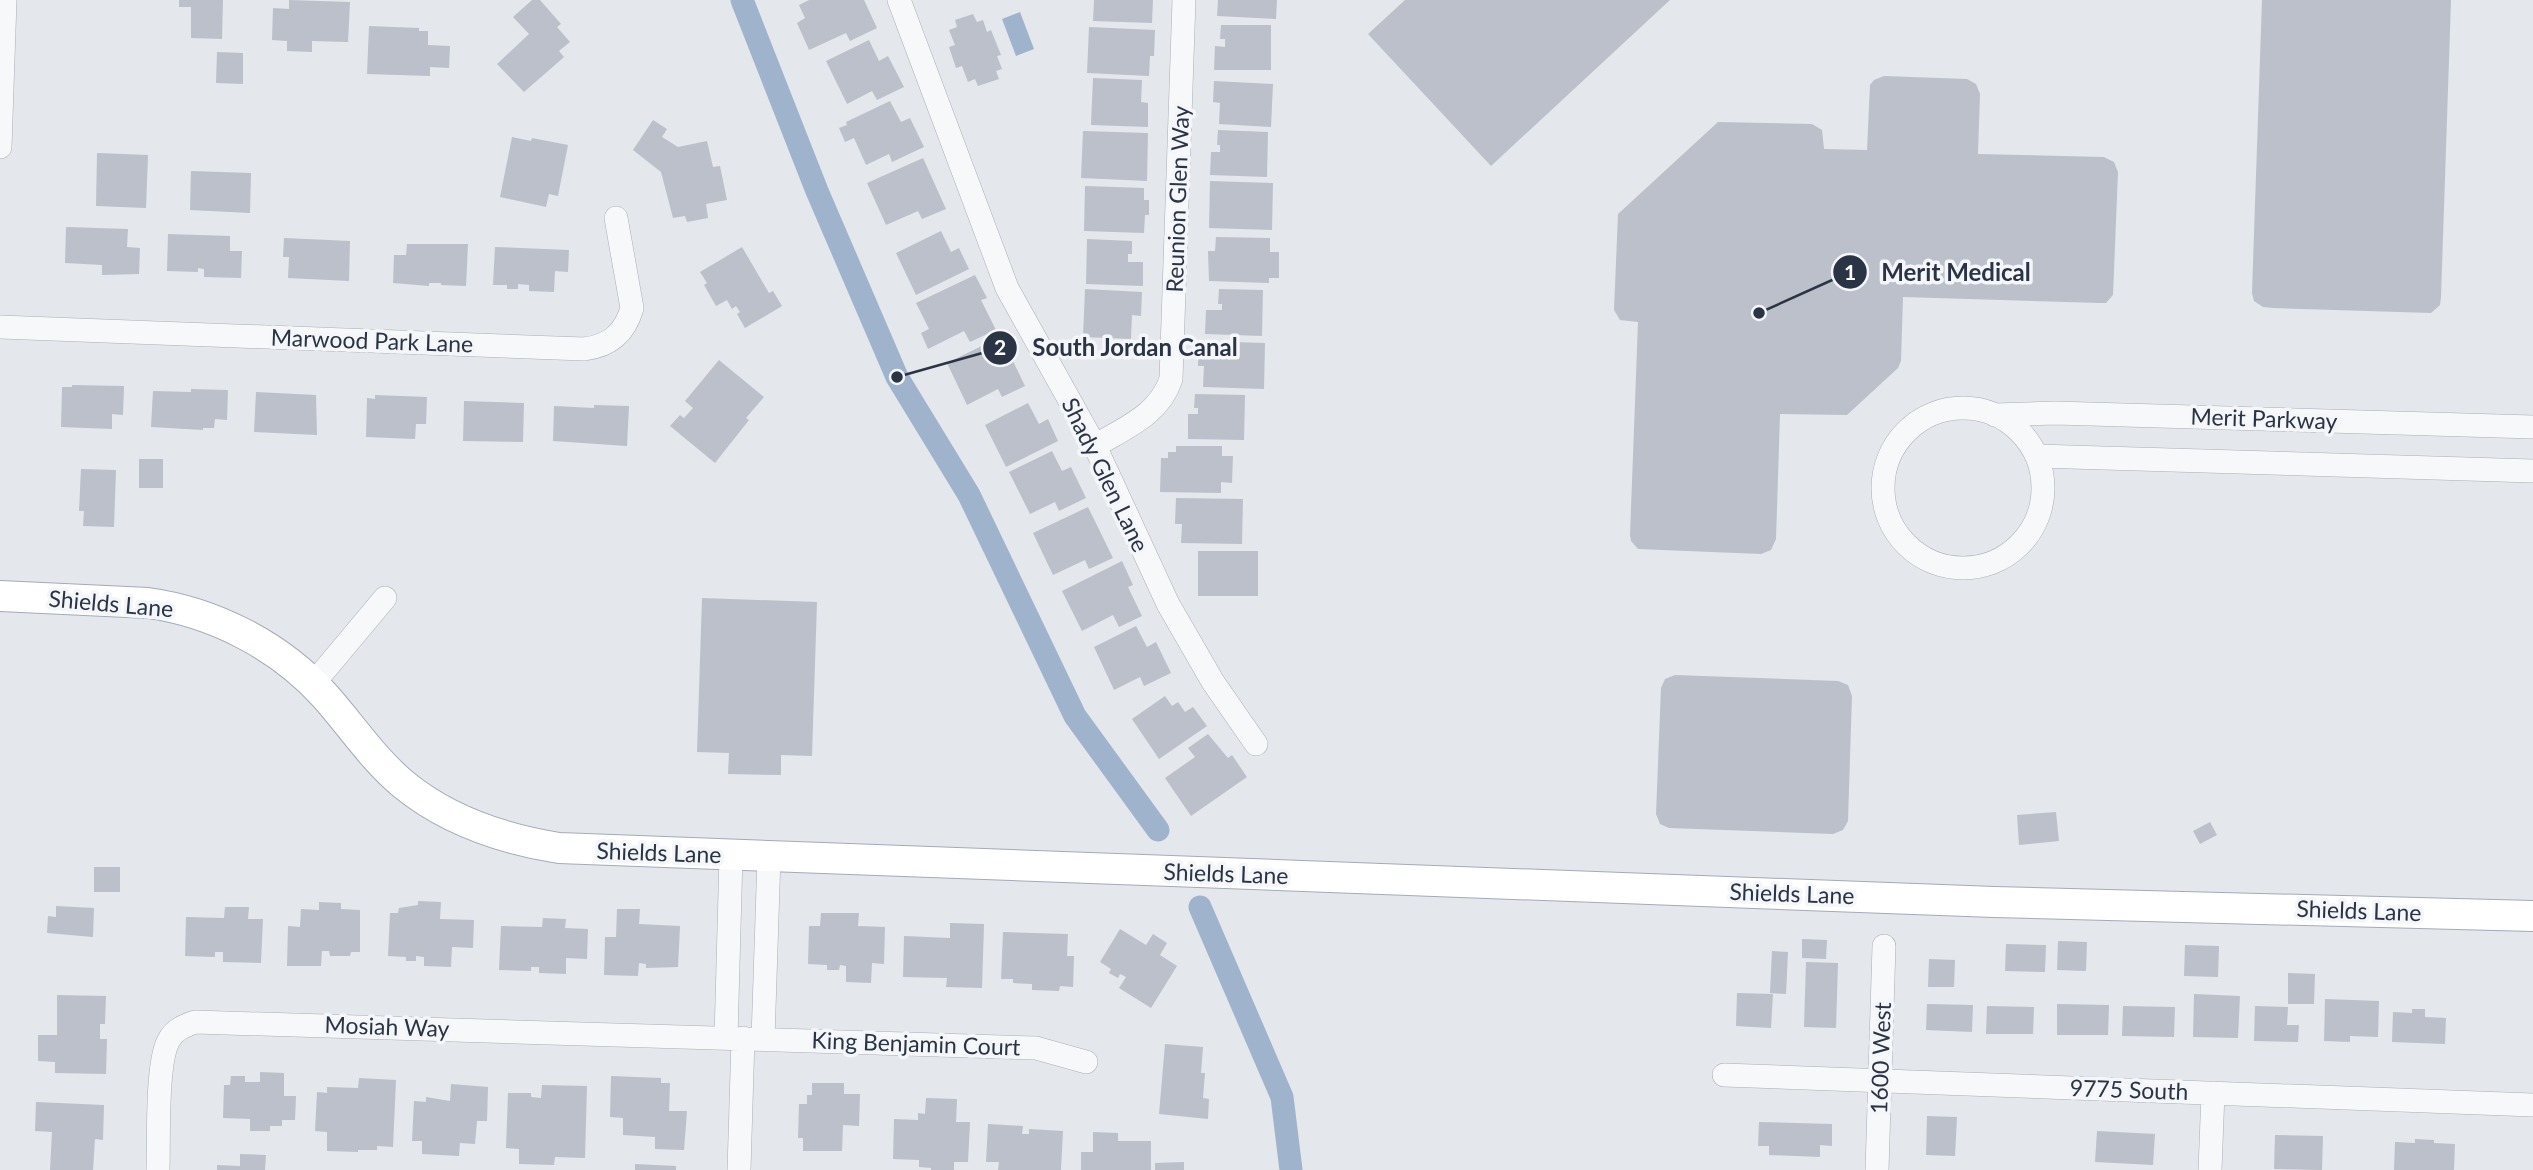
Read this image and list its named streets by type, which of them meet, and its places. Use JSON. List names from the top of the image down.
{
  "streets": {
    "main road": ["Shields Lane"],
    "street": [
      "Reunion Glen Way",
      "Marwood Park Lane",
      "Merit Parkway",
      "Shady Glen Lane",
      "Mosiah Way",
      "King Benjamin Court",
      "1600 West",
      "9775 South"
    ]
  },
  "crossings": [
    ["Reunion Glen Way", "Shady Glen Lane"],
    ["Mosiah Way", "King Benjamin Court"],
    ["1600 West", "9775 South"]
  ],
  "places": ["Merit Medical", "South Jordan Canal"]
}
